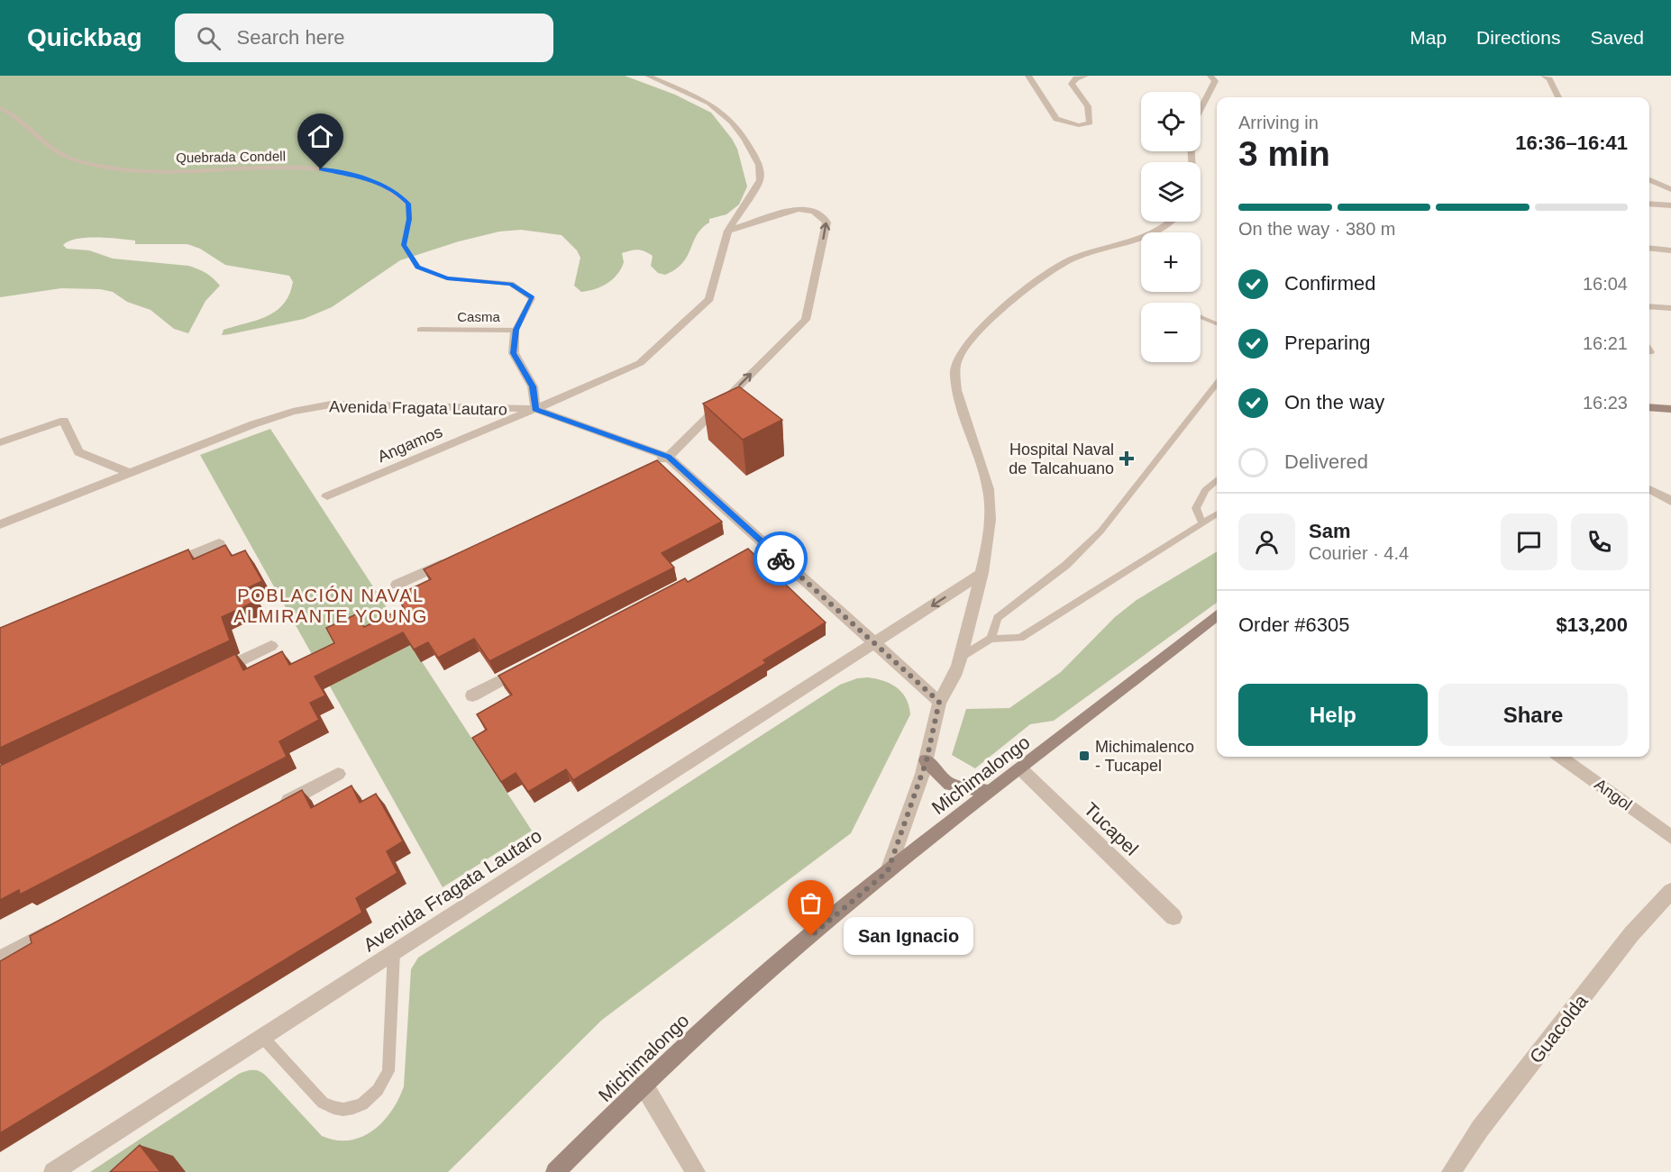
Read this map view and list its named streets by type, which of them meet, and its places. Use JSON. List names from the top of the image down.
{
  "streets": {
    "main road": ["Michimalongo"],
    "street": [
      "Casma",
      "Avenida Fragata Lautaro",
      "Angamos",
      "Angol",
      "Tucapel",
      "Guacolda"
    ],
    "lane": ["Quebrada Condell"]
  },
  "crossings": [
    ["Quebrada Condell", "Casma"],
    ["Casma", "Avenida Fragata Lautaro"],
    ["Casma", "Angamos"],
    ["Avenida Fragata Lautaro", "Angamos"],
    ["Michimalongo", "Tucapel"]
  ],
  "districts": ["POBLACIÓN NAVAL ALMIRANTE YOUNG"],
  "places": {
    "health": ["Hospital Naval de Talcahuano"],
    "transit": ["Michimalenco - Tucapel"],
    "other": ["San Ignacio"]
  },
  "page": {
    "header": "Quickbag",
    "search": "Search here",
    "nav": ["Map", "Directions", "Saved"],
    "map_buttons": ["+", "−"],
    "heading": ["3 min", "Arriving in", "16:36–16:41"],
    "panel": [
      "Sam",
      "Courier · 4.4",
      "Order #6305",
      "$13,200"
    ],
    "bar": "On the way · 380 m",
    "list": [
      ["Confirmed", "16:04"],
      ["Preparing", "16:21"],
      ["On the way", "16:23"],
      "Delivered"
    ],
    "buttons": ["Help", "Share"],
    "bubble": "San Ignacio"
  }
}
